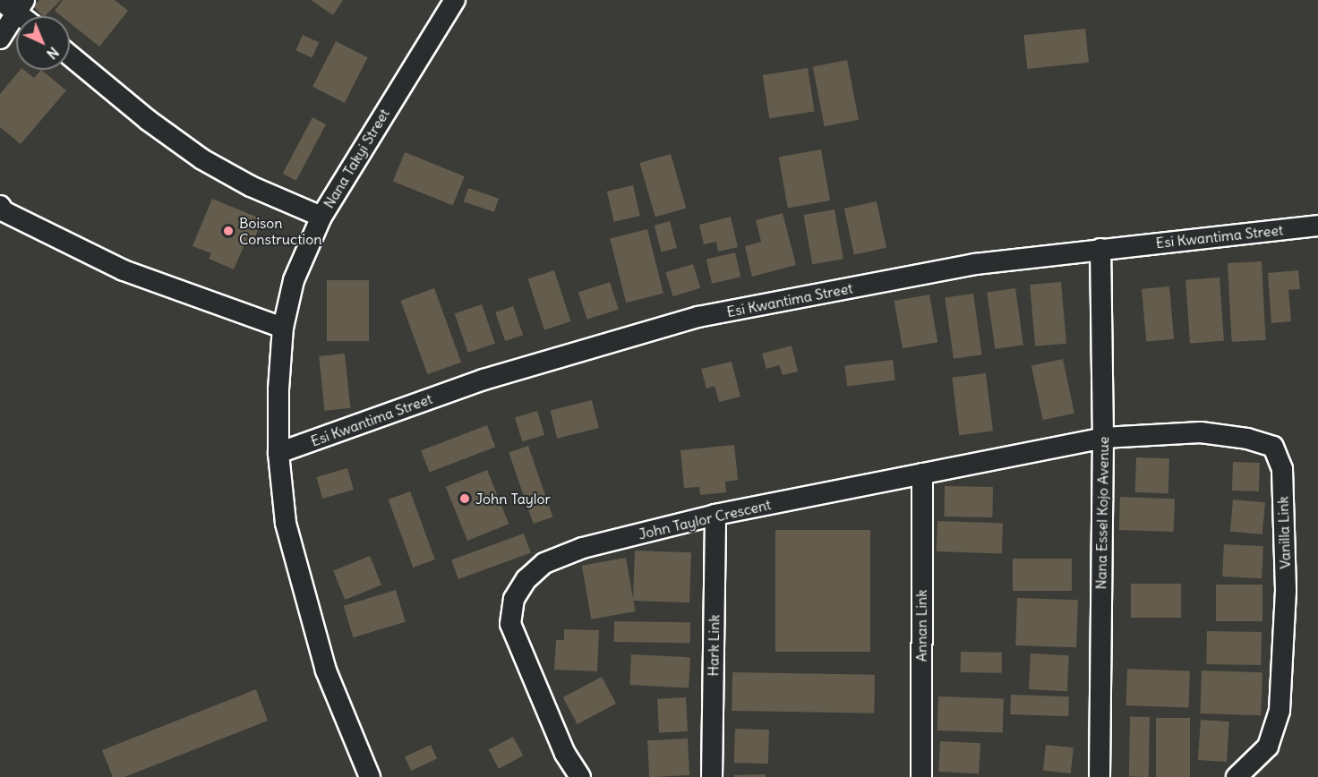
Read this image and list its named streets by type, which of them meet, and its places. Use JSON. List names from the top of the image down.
{
  "streets": {
    "street": [
      "Nana Takyi Street",
      "Esi Kwantima Street",
      "Nana Essel Kojo Avenue",
      "John Taylor Crescent",
      "Vanilla Link",
      "Annan Link",
      "Hark Link"
    ]
  },
  "crossings": [
    ["Nana Takyi Street", "Esi Kwantima Street"],
    ["Esi Kwantima Street", "Nana Essel Kojo Avenue"],
    ["Nana Essel Kojo Avenue", "John Taylor Crescent"],
    ["Nana Essel Kojo Avenue", "Vanilla Link"],
    ["John Taylor Crescent", "Vanilla Link"],
    ["John Taylor Crescent", "Annan Link"],
    ["John Taylor Crescent", "Hark Link"]
  ],
  "places": ["Boison Construction", "John Taylor"],
  "north": "bottom right"
}
